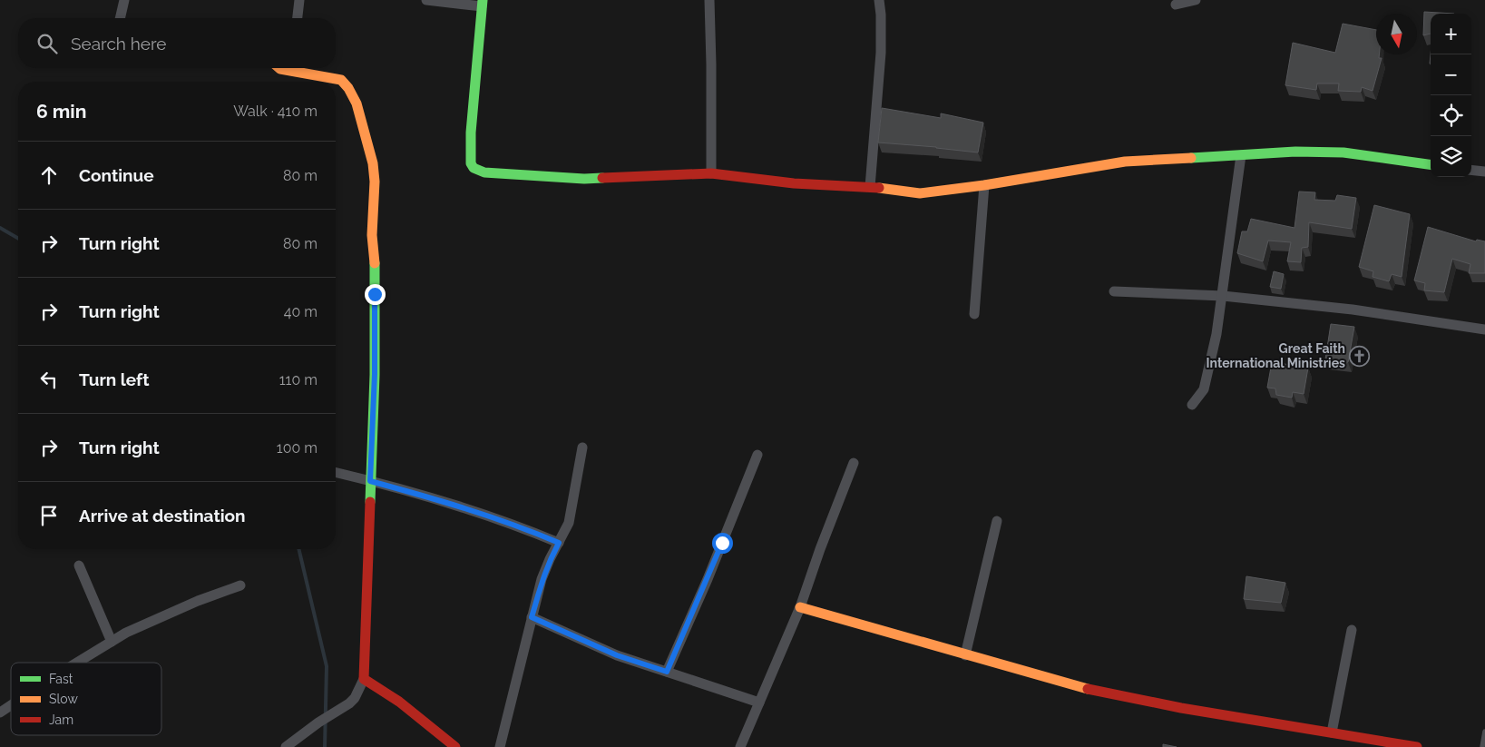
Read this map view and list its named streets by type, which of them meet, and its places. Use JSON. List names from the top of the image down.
{
  "places": {
    "church": ["Great Faith International Ministries"]
  },
  "legend": ["Fast", "Slow", "Jam"],
  "north": "bottom",
  "page": {
    "map_buttons": ["+", "−"],
    "search": "Search here",
    "heading": ["6 min", "Walk · 410 m"],
    "list": [
      ["Continue", "80 m"],
      ["Turn right", "80 m"],
      ["Turn right", "40 m"],
      ["Turn left", "110 m"],
      ["Turn right", "100 m"],
      "Arrive at destination"
    ]
  }
}
